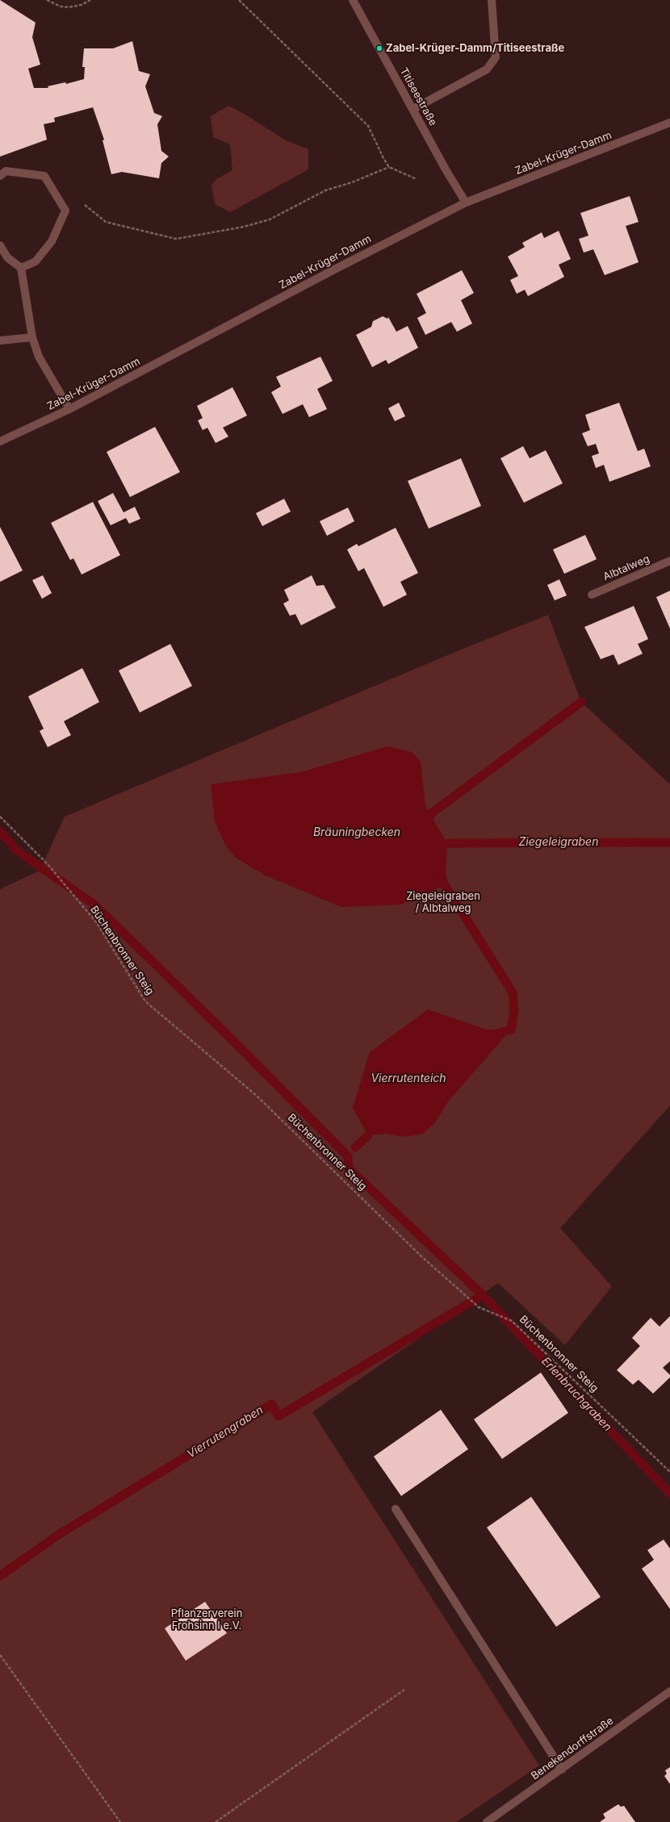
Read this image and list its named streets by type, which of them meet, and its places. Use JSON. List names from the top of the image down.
{
  "streets": {
    "street": [
      "Titiseestraße",
      "Zabel-Krüger-Damm",
      "Albtalweg",
      "Benekendorffstraße"
    ],
    "path": ["Büchenbronner Steig"]
  },
  "crossings": [
    ["Titiseestraße", "Zabel-Krüger-Damm"]
  ],
  "water": [
    "Bräuningbecken",
    "Ziegeleigraben",
    "Vierrutenteich",
    "Erlenbruchgraben",
    "Vierrutengraben"
  ],
  "parks": ["Ziegeleigraben / Albtalweg", "Pflanzerverein Frohsinn I e.V."],
  "places": ["Zabel-Krüger-Damm/Titiseestraße"]
}
